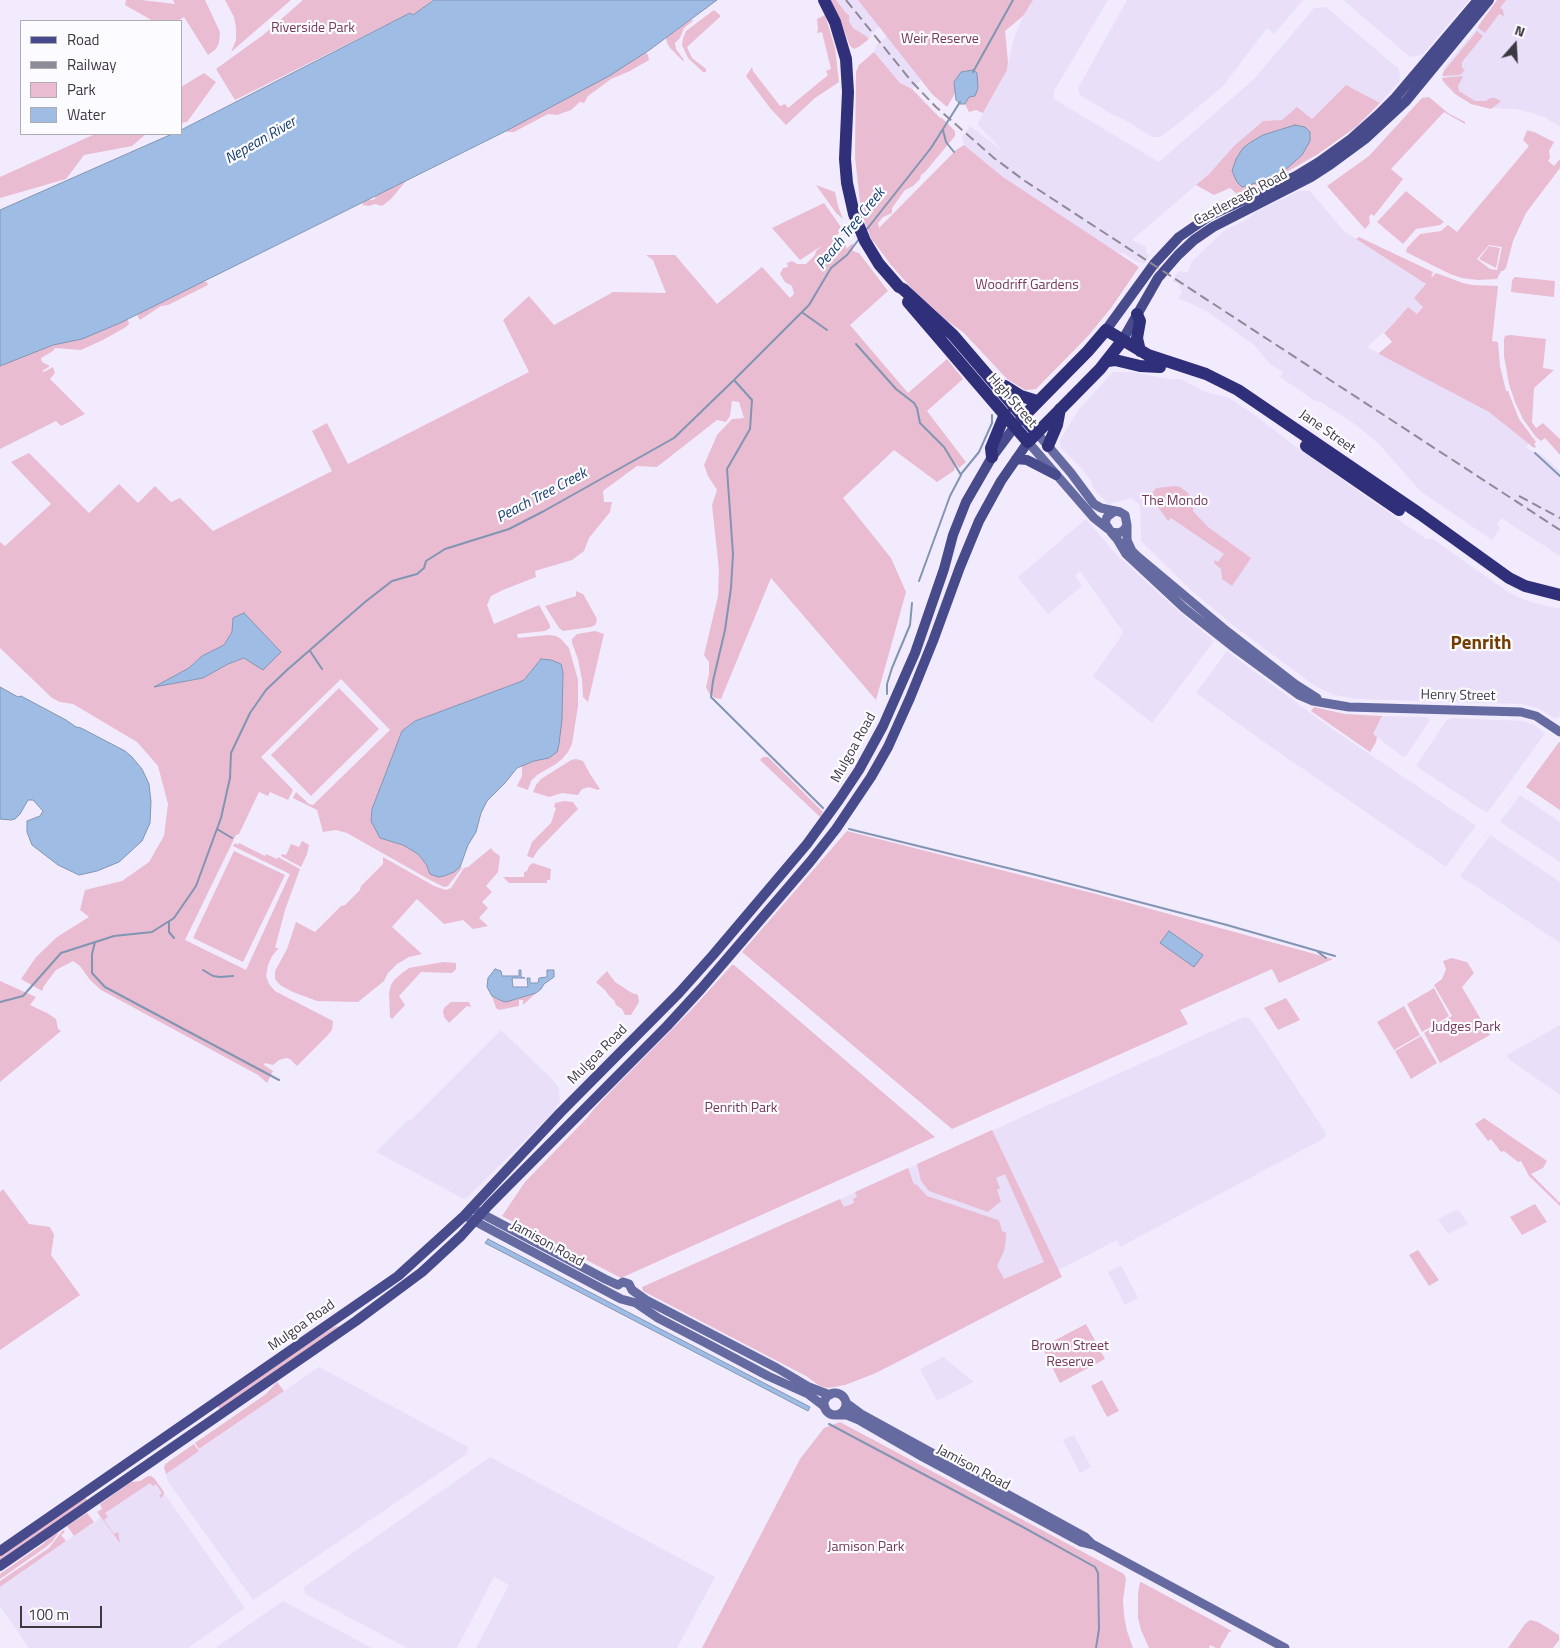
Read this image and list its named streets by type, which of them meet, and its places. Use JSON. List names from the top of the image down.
{
  "streets": {
    "highway": ["Castlereagh Road", "High Street", "Jane Street"],
    "main road": ["Henry Street", "Mulgoa Road", "Jamison Road"]
  },
  "crossings": [
    ["Castlereagh Road", "High Street"],
    ["Castlereagh Road", "Jane Street"],
    ["Castlereagh Road", "Mulgoa Road"],
    ["High Street", "Henry Street"],
    ["High Street", "Mulgoa Road"],
    ["Mulgoa Road", "Jamison Road"]
  ],
  "districts": ["Penrith"],
  "water": ["Nepean River", "Peach Tree Creek"],
  "parks": [
    "Riverside Park",
    "Weir Reserve",
    "Woodriff Gardens",
    "The Mondo",
    "Judges Park",
    "Penrith Park",
    "Brown Street Reserve",
    "Jamison Park"
  ],
  "legend": [
    "Road",
    "Railway",
    "Park",
    "Water"
  ],
  "scale_bar": "100 m",
  "north": "top"
}
